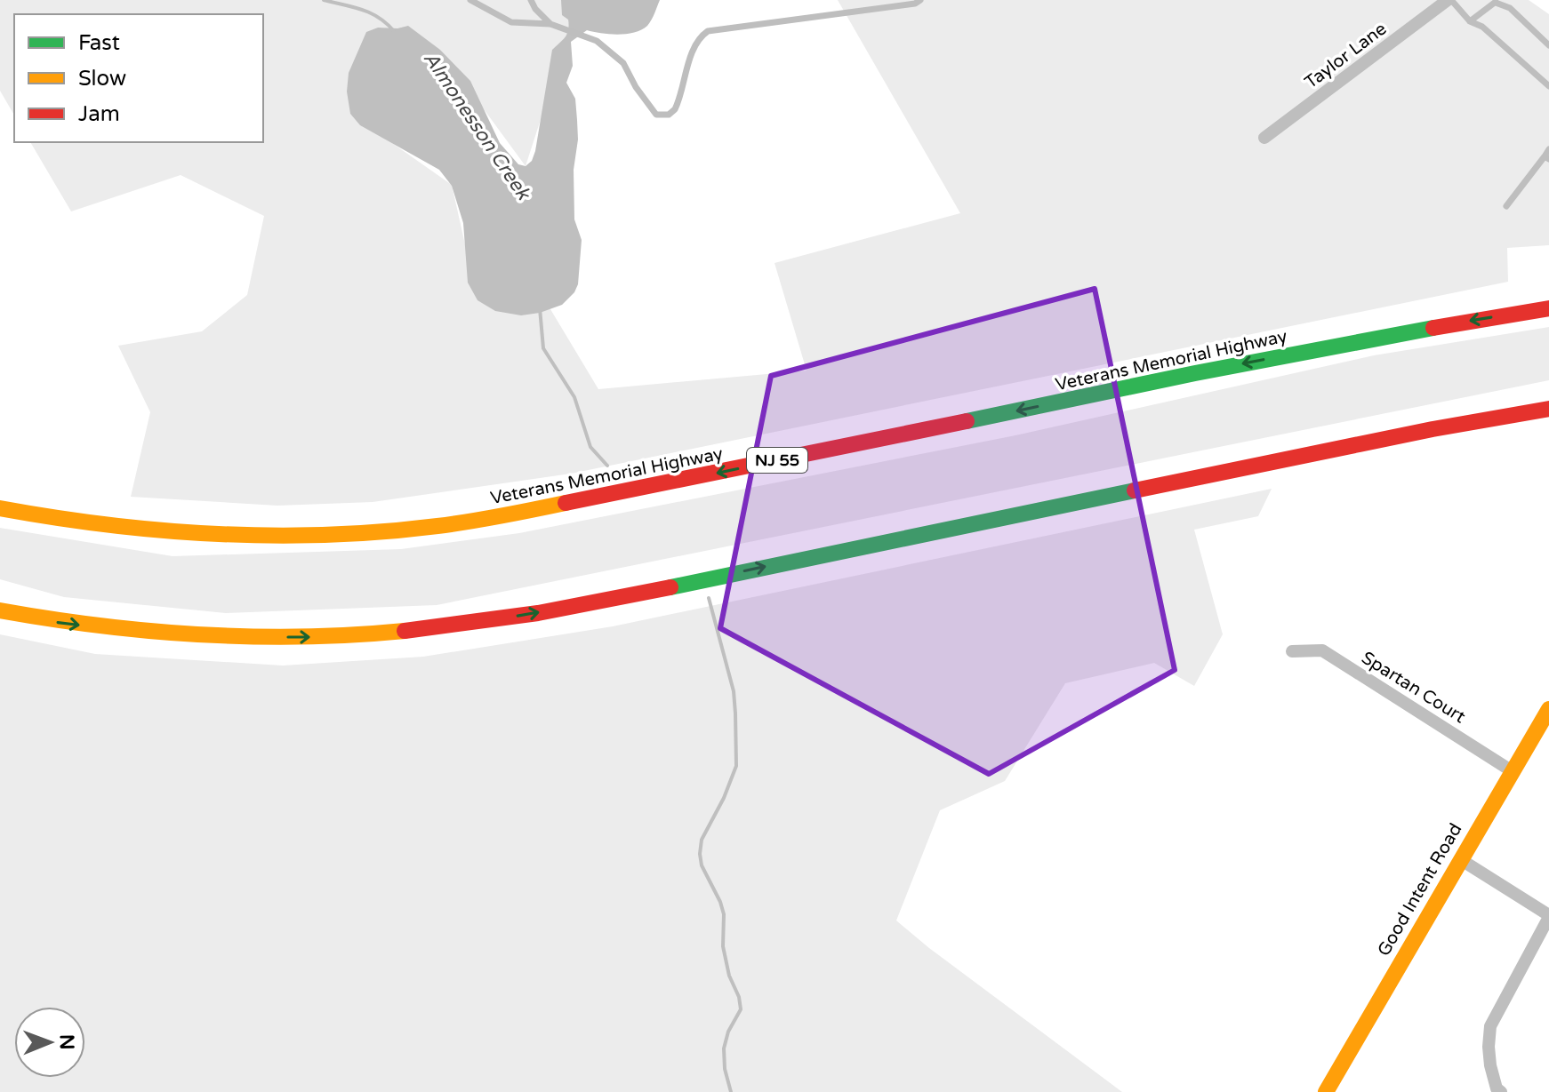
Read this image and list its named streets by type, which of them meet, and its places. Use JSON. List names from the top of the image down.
{
  "streets": {
    "main road": ["Veterans Memorial Highway", "NJ 55", "Good Intent Road"],
    "street": ["Taylor Lane", "Spartan Court"]
  },
  "crossings": [
    ["Spartan Court", "Good Intent Road"]
  ],
  "water": ["Almonesson Creek"],
  "legend": ["Fast", "Slow", "Jam"],
  "north": "right"
}
